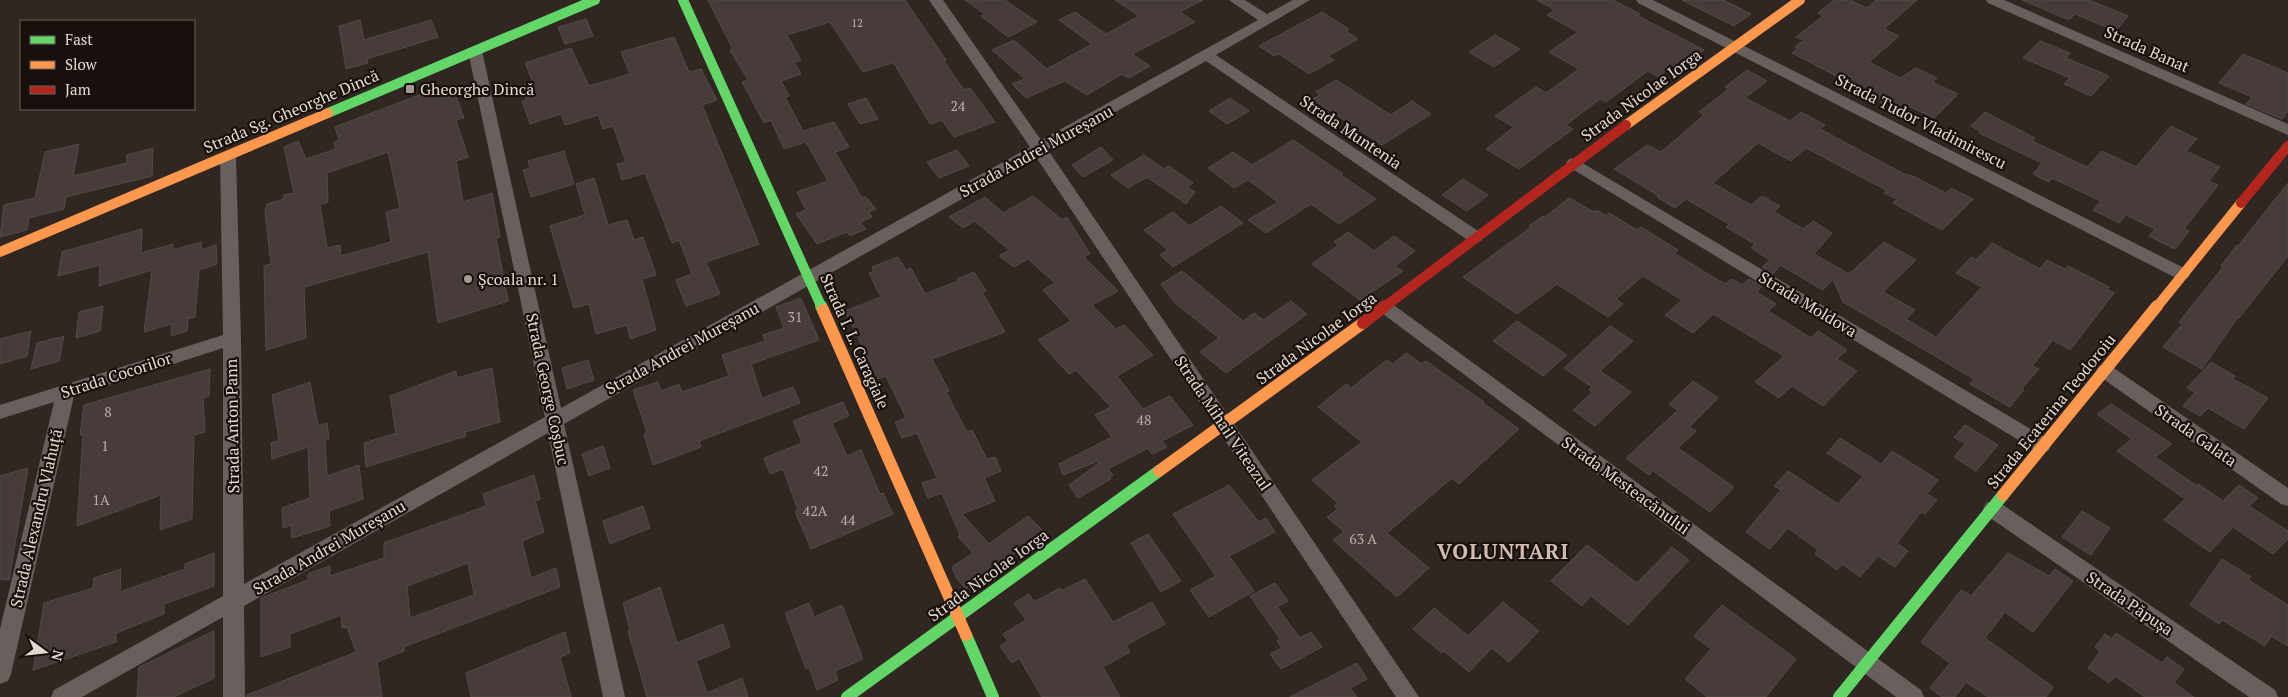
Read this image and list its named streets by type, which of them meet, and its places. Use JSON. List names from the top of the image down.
{
  "streets": {
    "street": [
      "Strada Banat",
      "Strada Nicolae Iorga",
      "Strada Sg. Gheorghe Dincă",
      "Strada Tudor Vladimirescu",
      "Strada Muntenia",
      "Strada Andrei Mureșanu",
      "Strada Moldova",
      "Strada I. L. Caragiale",
      "Strada Cocorilor",
      "Strada George Coșbuc",
      "Strada Ecaterina Teodoroiu",
      "Strada Mihail Viteazul",
      "Strada Anton Pann",
      "Strada Galata",
      "Strada Mesteacănului",
      "Strada Alexandru Vlahuță",
      "Strada Păpușa"
    ]
  },
  "crossings": [
    ["Strada Nicolae Iorga", "Strada Tudor Vladimirescu"],
    ["Strada Nicolae Iorga", "Strada Muntenia"],
    ["Strada Nicolae Iorga", "Strada Moldova"],
    ["Strada Nicolae Iorga", "Strada I. L. Caragiale"],
    ["Strada Nicolae Iorga", "Strada Mihail Viteazul"],
    ["Strada Nicolae Iorga", "Strada Mesteacănului"],
    ["Strada Sg. Gheorghe Dincă", "Strada George Coșbuc"],
    ["Strada Sg. Gheorghe Dincă", "Strada Anton Pann"],
    ["Strada Tudor Vladimirescu", "Strada Ecaterina Teodoroiu"],
    ["Strada Muntenia", "Strada Andrei Mureșanu"],
    ["Strada Andrei Mureșanu", "Strada I. L. Caragiale"],
    ["Strada Andrei Mureșanu", "Strada George Coșbuc"],
    ["Strada Andrei Mureșanu", "Strada Mihail Viteazul"],
    ["Strada Andrei Mureșanu", "Strada Anton Pann"],
    ["Strada Moldova", "Strada Ecaterina Teodoroiu"],
    ["Strada Cocorilor", "Strada Anton Pann"],
    ["Strada Cocorilor", "Strada Alexandru Vlahuță"],
    ["Strada Ecaterina Teodoroiu", "Strada Galata"],
    ["Strada Ecaterina Teodoroiu", "Strada Mesteacănului"],
    ["Strada Ecaterina Teodoroiu", "Strada Păpușa"]
  ],
  "districts": ["VOLUNTARI"],
  "places": {
    "transit": ["Gheorghe Dincă"],
    "other": ["Școala nr. 1"]
  },
  "house_numbers": [
    "12",
    "24",
    "31",
    "8",
    "48",
    "1",
    "42",
    "1A",
    "42A",
    "44",
    "63 A"
  ],
  "legend": ["Fast", "Slow", "Jam"],
  "north": "right"
}
